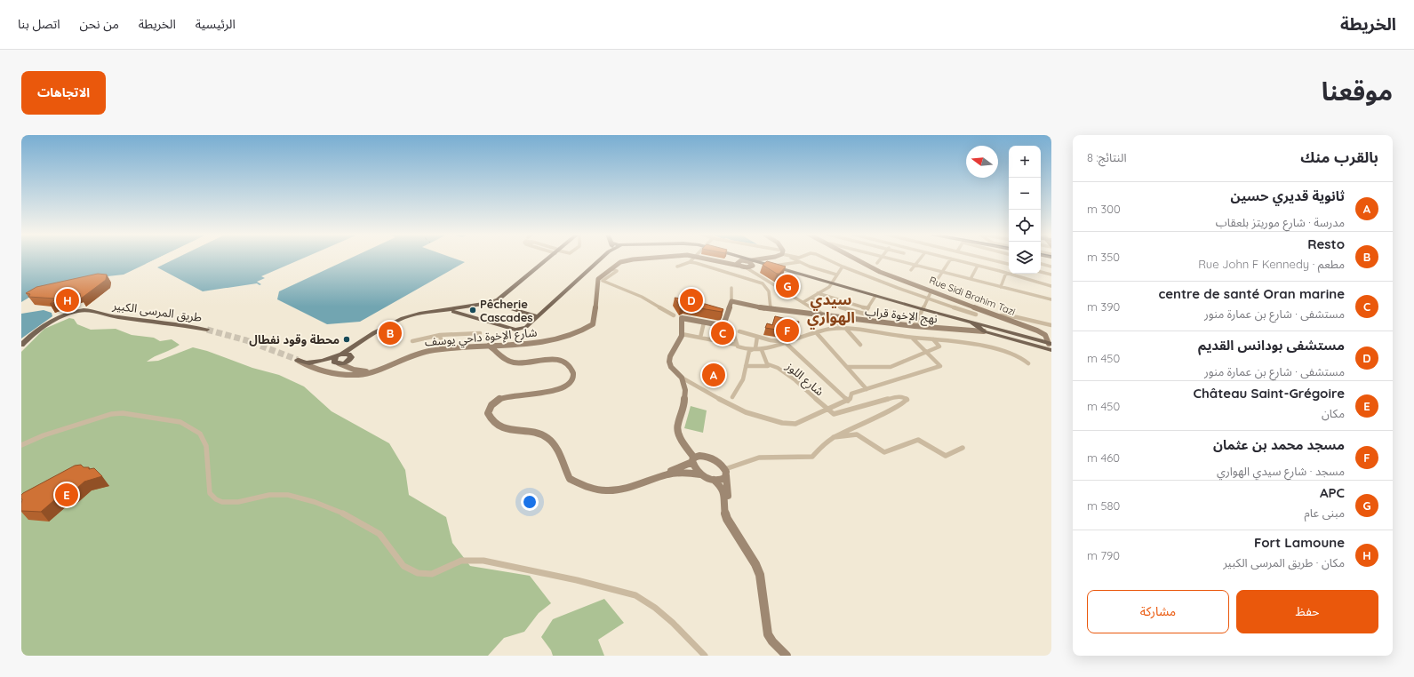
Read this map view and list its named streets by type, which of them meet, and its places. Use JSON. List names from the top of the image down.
{
  "streets": {
    "main road": ["طريق المرسى الكبير"],
    "street": [
      "Rue Sidi Brahim Tazi",
      "نهج الإخوة قراب",
      "شارع الإخوة داحي يوسف",
      "شارع اللوز"
    ]
  },
  "districts": ["سيدي الهواري"],
  "places": ["Pêcherie Cascades", "محطة وقود نفطال"],
  "north": "left",
  "page": {
    "header": "الخريطة",
    "nav": [
      "الرئيسية",
      "الخريطة",
      "من نحن",
      "اتصل بنا"
    ],
    "title": "موقعنا",
    "buttons": [
      "الاتجاهات",
      ["حفظ", "مشاركة"]
    ],
    "heading": ["بالقرب منك", "النتائج: 8"],
    "map_buttons": ["+", "−"],
    "list": [
      {
        "mark": "A",
        "name": "ثانوية قديري حسين",
        "note": "مدرسة · شارع موريتز بلعقاب",
        "value": "300 m"
      },
      {
        "mark": "B",
        "name": "Resto",
        "note": "مطعم · Rue John F Kennedy",
        "value": "350 m"
      },
      {
        "mark": "C",
        "name": "centre de santé Oran marine",
        "note": "مستشفى · شارع بن عمارة منور",
        "value": "390 m"
      },
      {
        "mark": "D",
        "name": "مستشفى بودانس القديم",
        "note": "مستشفى · شارع بن عمارة منور",
        "value": "450 m"
      },
      {
        "mark": "E",
        "name": "Château Saint-Grégoire",
        "note": "مكان",
        "value": "450 m"
      },
      {
        "mark": "F",
        "name": "مسجد محمد بن عثمان",
        "note": "مسجد · شارع سيدي الهواري",
        "value": "460 m"
      },
      {
        "mark": "G",
        "name": "APC",
        "note": "مبنى عام",
        "value": "580 m"
      },
      {
        "mark": "H",
        "name": "Fort Lamoune",
        "note": "مكان · طريق المرسى الكبير",
        "value": "790 m"
      }
    ],
    "pins": [
      "G",
      "D",
      "H",
      "F",
      "B",
      "C",
      "A",
      "E"
    ]
  }
}
